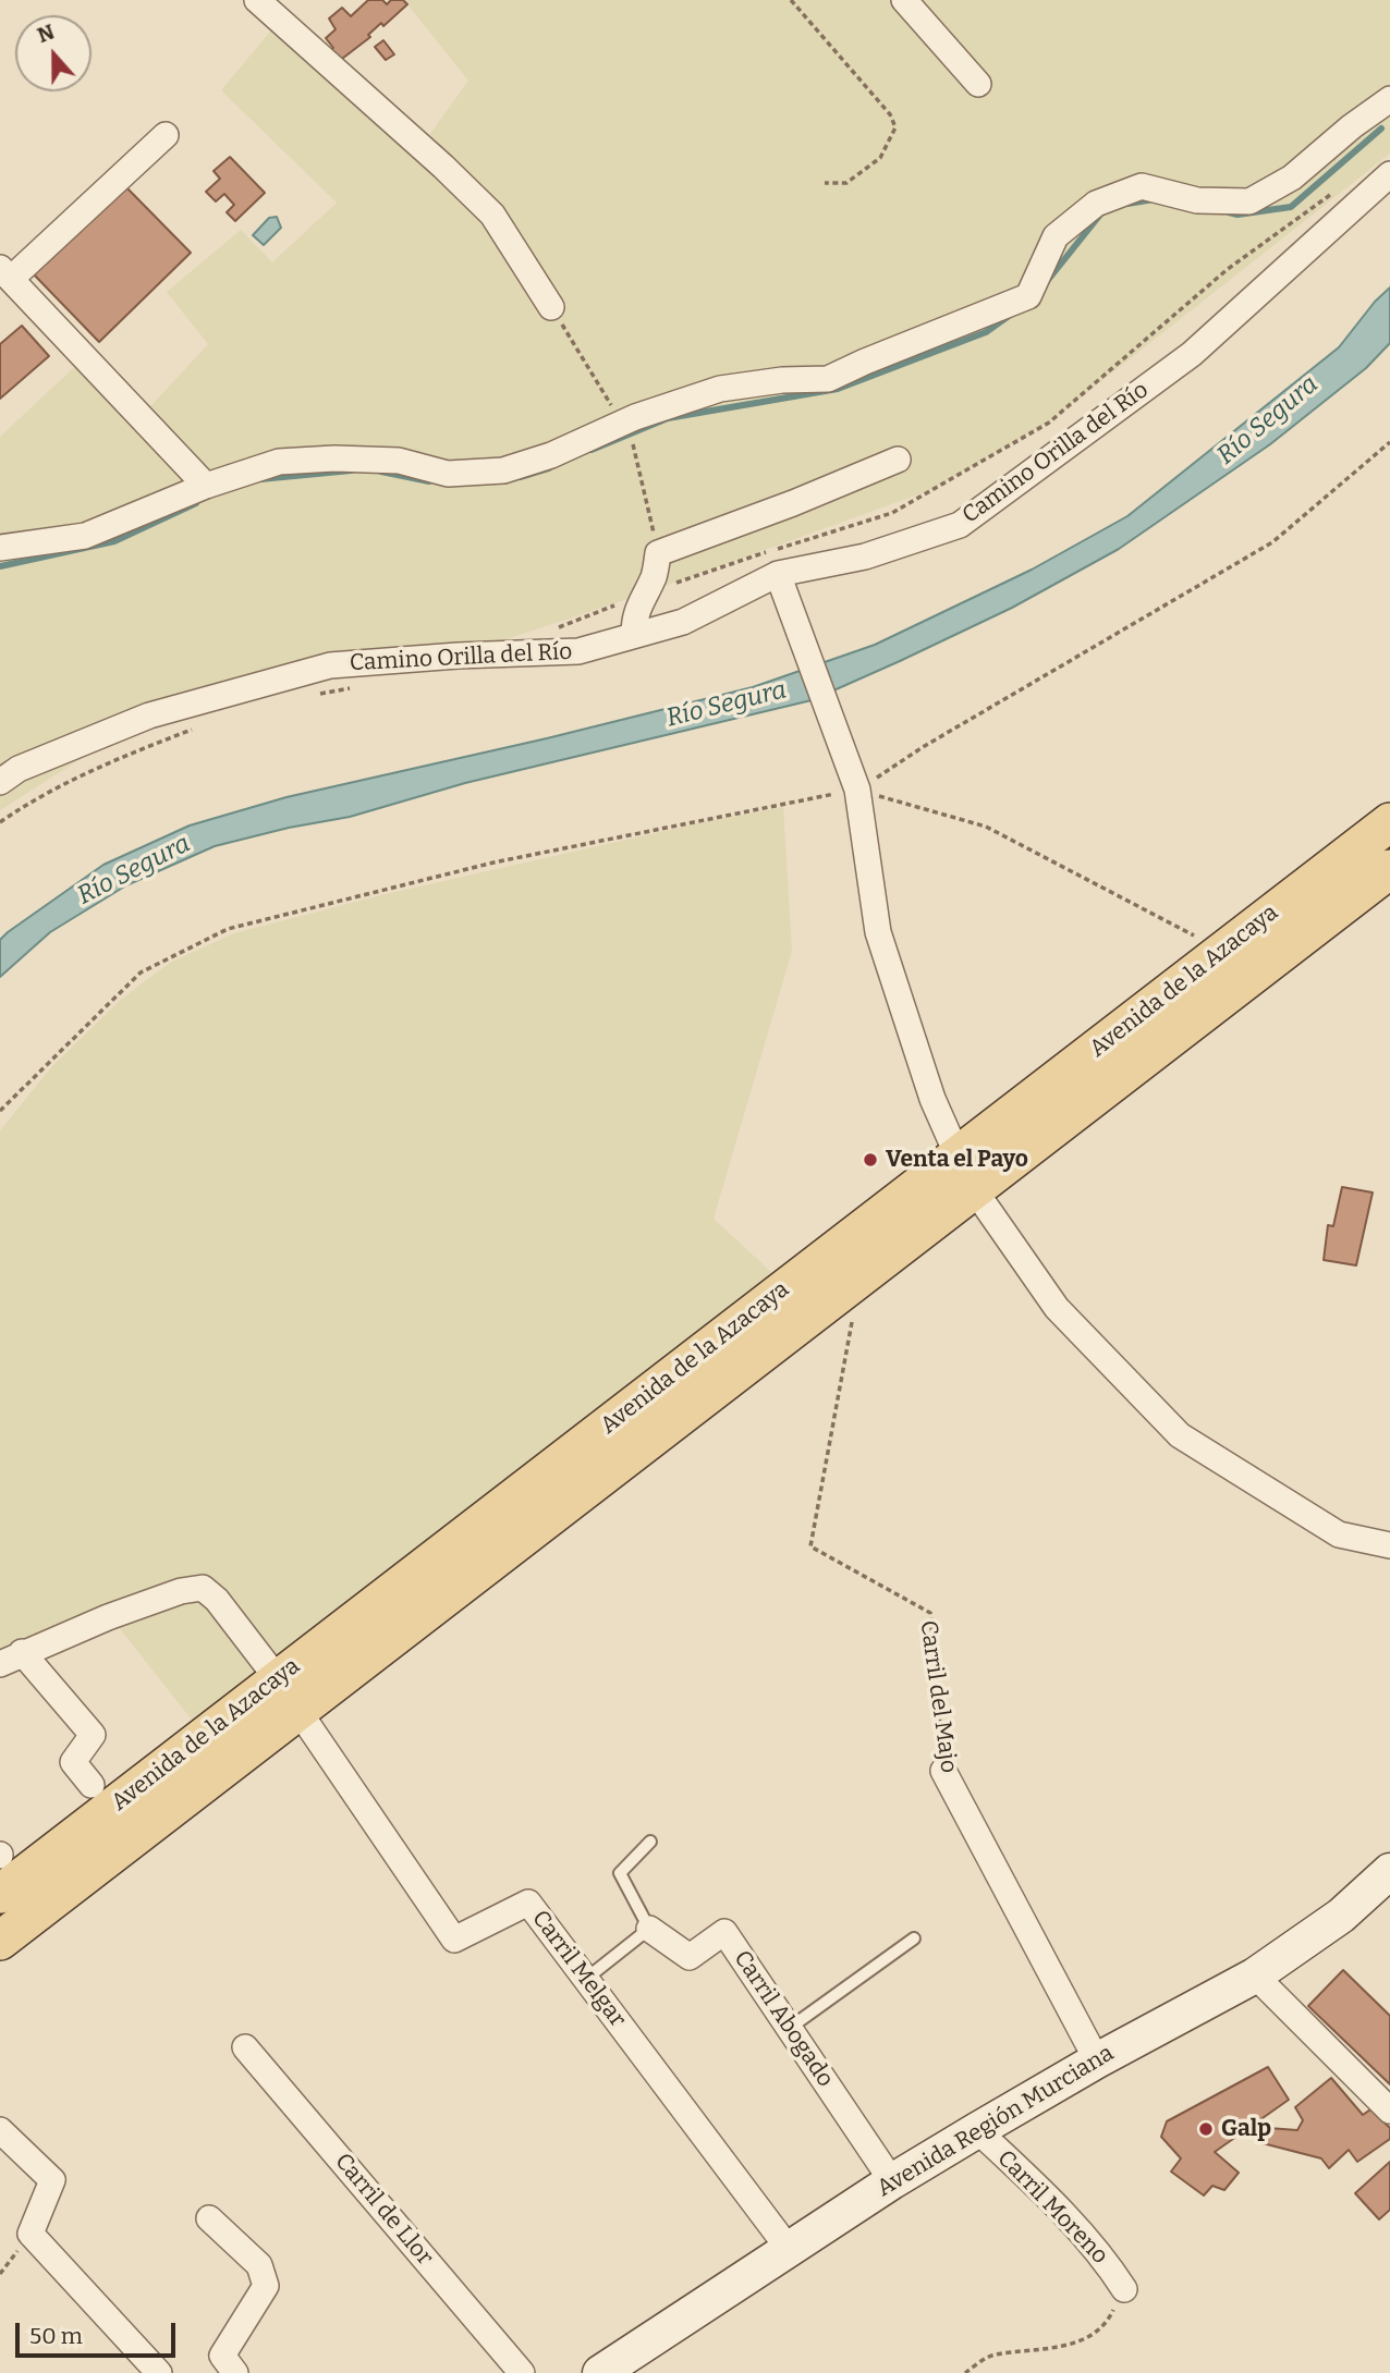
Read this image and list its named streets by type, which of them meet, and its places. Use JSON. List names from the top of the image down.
{
  "streets": {
    "main road": ["Avenida de la Azacaya", "Avenida Región Murciana"],
    "street": [
      "Camino Orilla del Río",
      "Carril del Majo",
      "Carril Melgar",
      "Carril Abogado",
      "Carril Moreno",
      "Carril de Llor"
    ]
  },
  "crossings": [
    ["Avenida de la Azacaya", "Carril Melgar"],
    ["Carril del Majo", "Avenida Región Murciana"],
    ["Carril Melgar", "Avenida Región Murciana"],
    ["Carril Abogado", "Avenida Región Murciana"],
    ["Avenida Región Murciana", "Carril Moreno"]
  ],
  "water": ["Río Segura"],
  "places": ["Venta el Payo", "Galp"],
  "scale_bar": "50 m",
  "north": "top"
}
